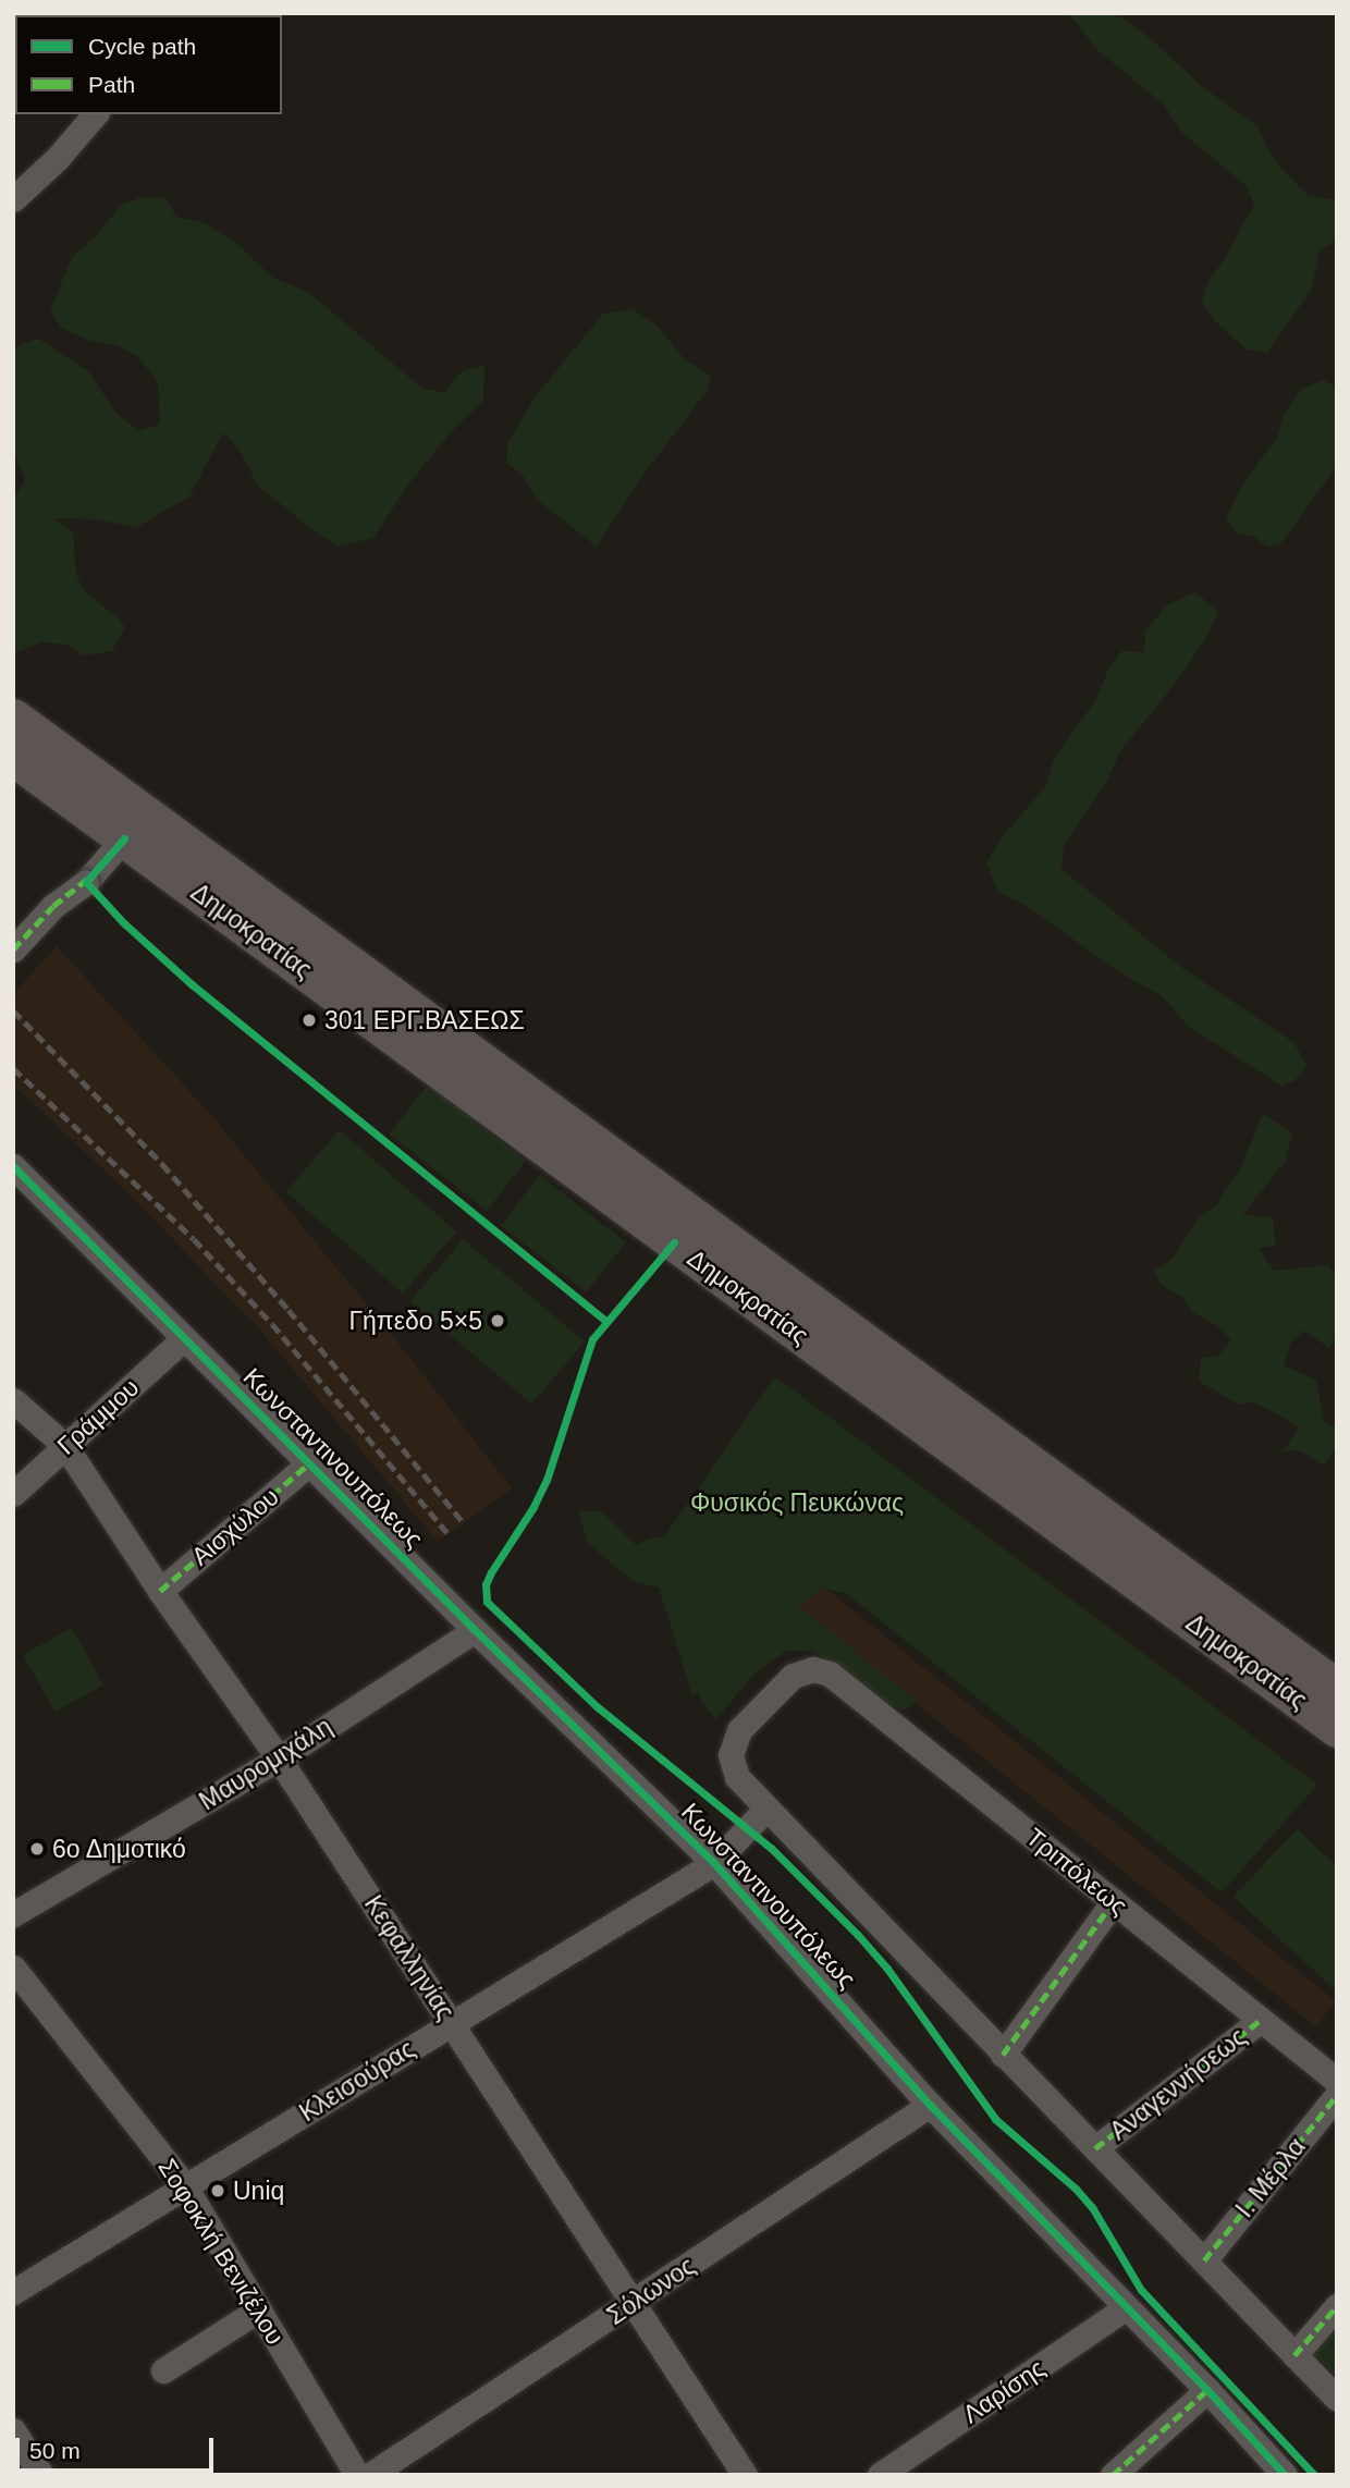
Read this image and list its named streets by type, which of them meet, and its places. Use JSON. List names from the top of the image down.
{
  "streets": {
    "main road": ["Δημοκρατίας"],
    "street": [
      "Γράμμου",
      "Κωνσταντινουπόλεως",
      "Αισχύλου",
      "Μαυρομιχάλη",
      "Τριπόλεως",
      "Κεφαλληνίας",
      "Κλεισούρας",
      "Αναγεννήσεως",
      "Ι. Μέρλα",
      "Σοφοκλή Βενιζέλου",
      "Σόλωνος",
      "Λαρίσης"
    ]
  },
  "crossings": [
    ["Γράμμου", "Κωνσταντινουπόλεως"],
    ["Γράμμου", "Κεφαλληνίας"],
    ["Κωνσταντινουπόλεως", "Αισχύλου"],
    ["Κωνσταντινουπόλεως", "Μαυρομιχάλη"],
    ["Κωνσταντινουπόλεως", "Κλεισούρας"],
    ["Κωνσταντινουπόλεως", "Σόλωνος"],
    ["Κωνσταντινουπόλεως", "Λαρίσης"],
    ["Αισχύλου", "Κεφαλληνίας"],
    ["Μαυρομιχάλη", "Κεφαλληνίας"],
    ["Τριπόλεως", "Κλεισούρας"],
    ["Τριπόλεως", "Αναγεννήσεως"],
    ["Κεφαλληνίας", "Κλεισούρας"],
    ["Κεφαλληνίας", "Σόλωνος"],
    ["Κλεισούρας", "Σοφοκλή Βενιζέλου"]
  ],
  "parks": ["Φυσικός Πευκώνας"],
  "places": [
    "301 ΕΡΓ.ΒΑΣΕΩΣ",
    "Γήπεδο 5×5",
    "6ο Δημοτικό",
    "Uniq"
  ],
  "legend": ["Cycle path", "Path"],
  "scale_bar": "50 m"
}
